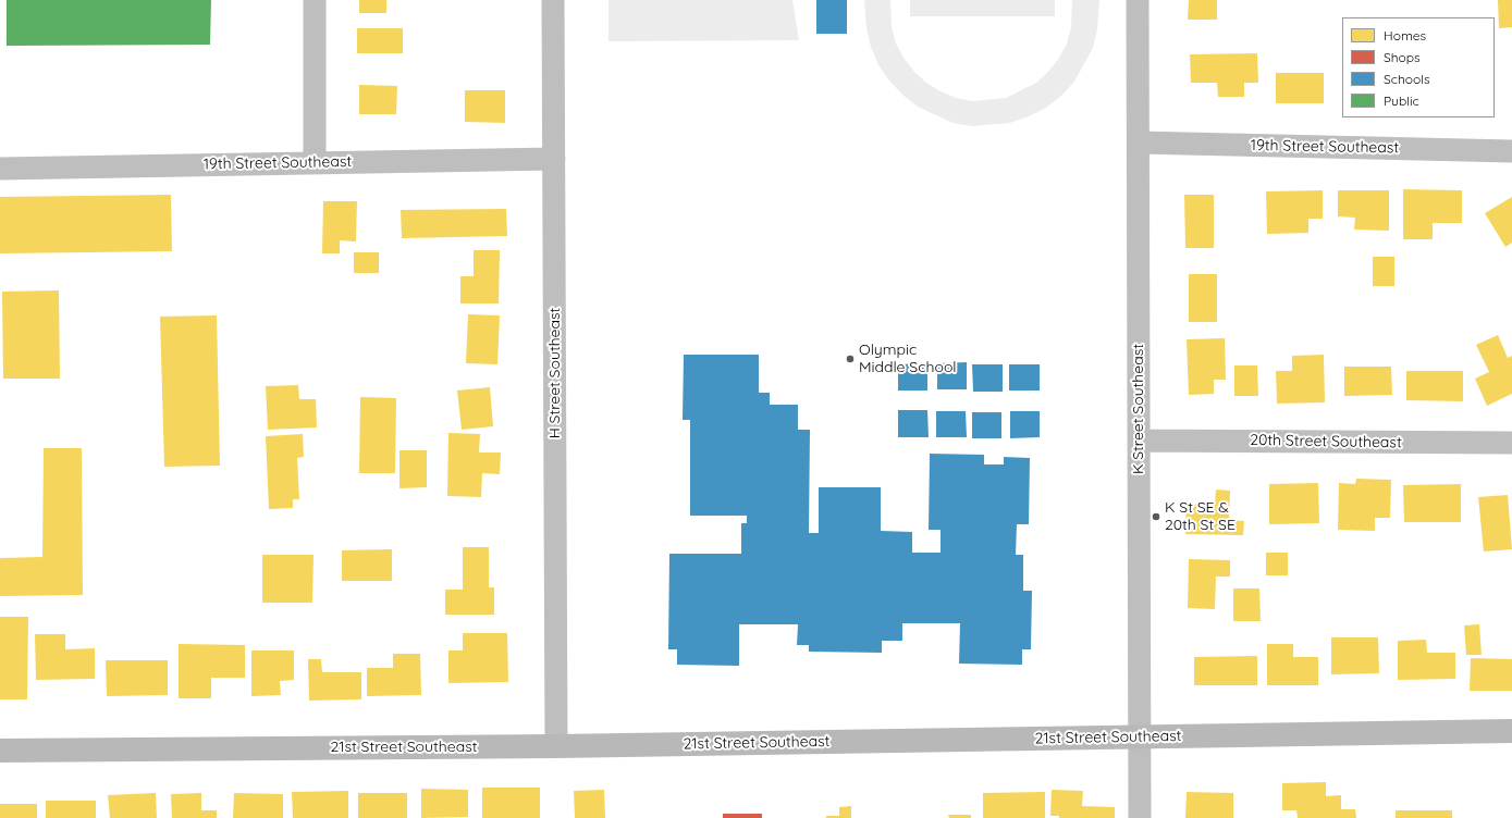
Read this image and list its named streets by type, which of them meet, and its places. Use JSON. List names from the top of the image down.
{
  "streets": {
    "street": [
      "19th Street Southeast",
      "H Street Southeast",
      "K Street Southeast",
      "20th Street Southeast",
      "21st Street Southeast"
    ]
  },
  "crossings": [
    ["19th Street Southeast", "H Street Southeast"],
    ["19th Street Southeast", "K Street Southeast"],
    ["H Street Southeast", "21st Street Southeast"],
    ["K Street Southeast", "20th Street Southeast"],
    ["K Street Southeast", "21st Street Southeast"]
  ],
  "places": ["Olympic Middle School", "K St SE & 20th St SE"],
  "legend": [
    "Homes",
    "Shops",
    "Schools",
    "Public"
  ]
}
